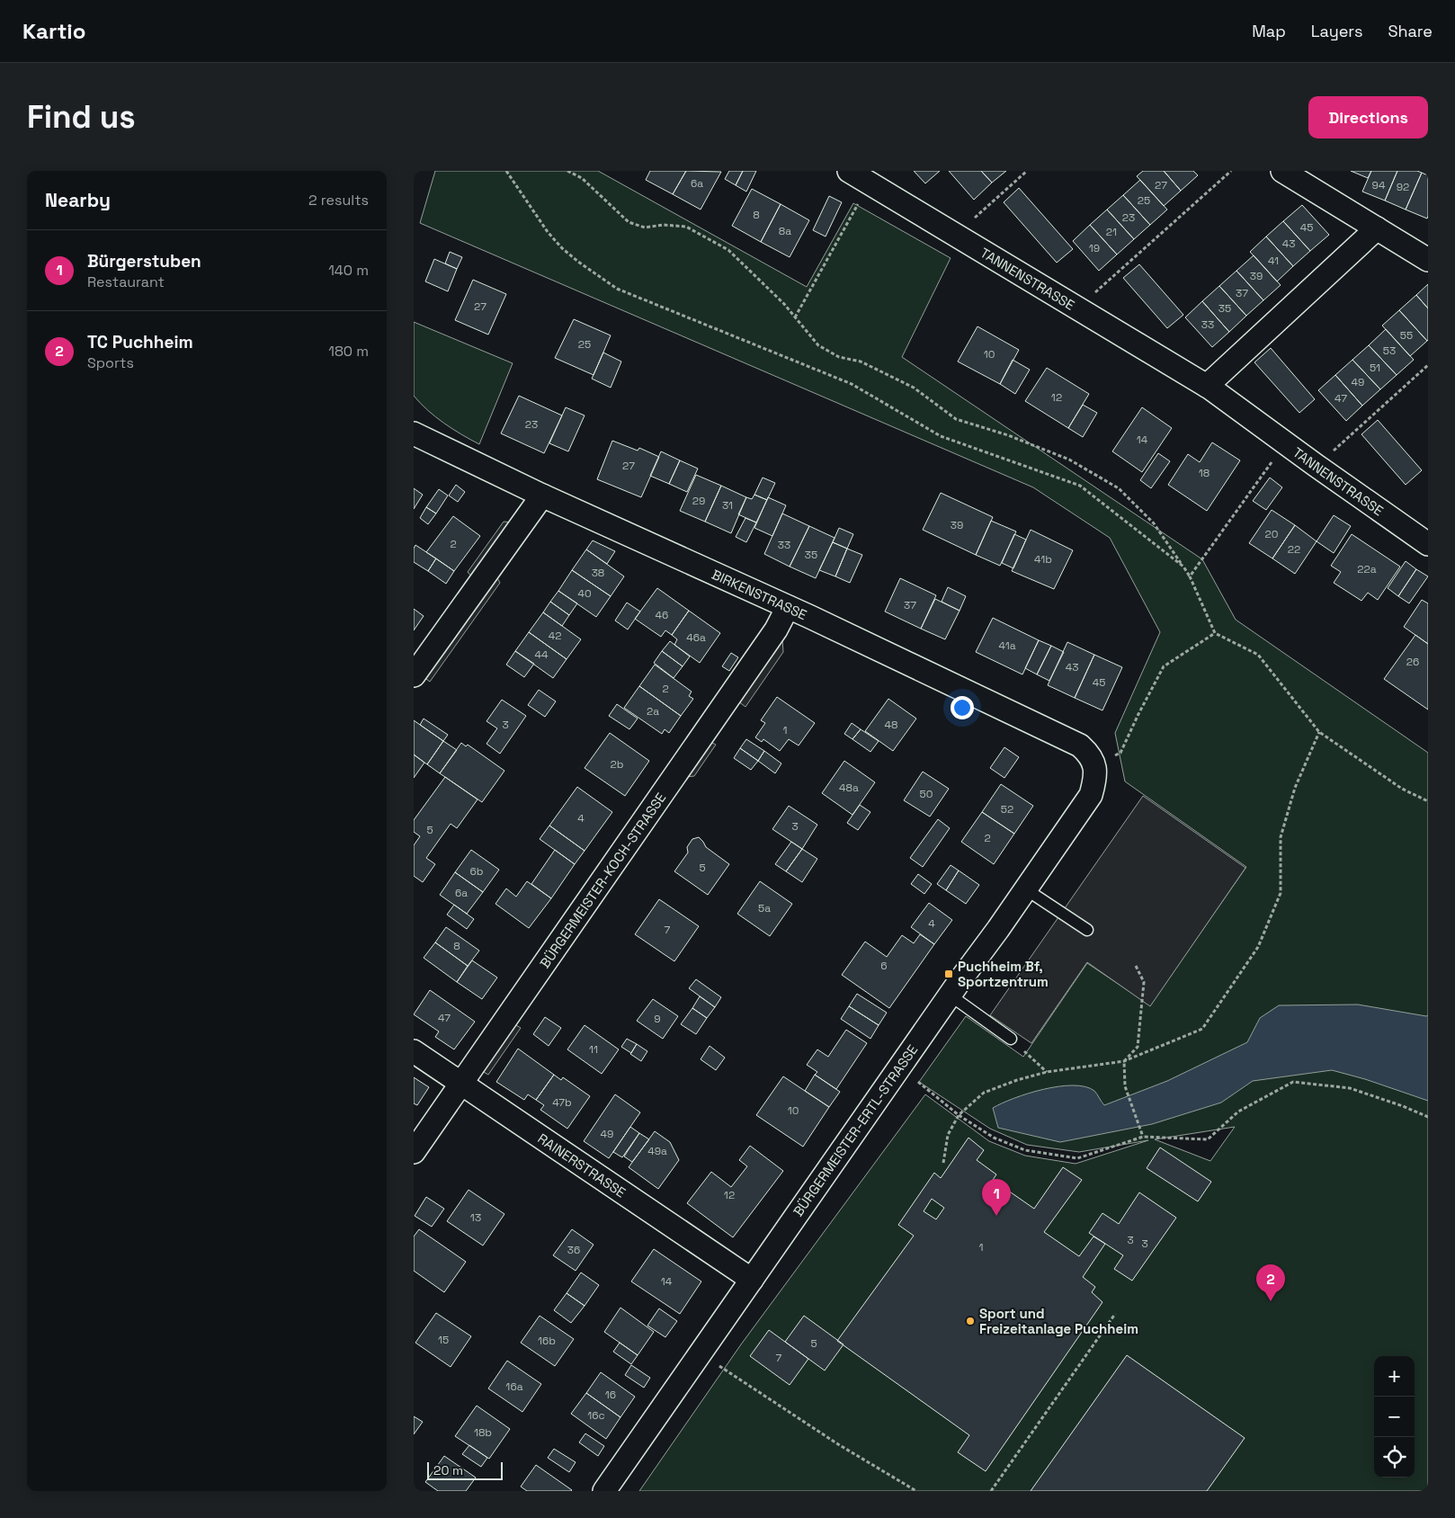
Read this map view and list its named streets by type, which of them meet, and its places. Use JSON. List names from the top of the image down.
{
  "streets": {
    "street": [
      "TANNENSTRASSE",
      "BIRKENSTRASSE",
      "BÜRGERMEISTER-KOCH-STRASSE",
      "BÜRGERMEISTER-ERTL-STRASSE",
      "RAINERSTRASSE"
    ]
  },
  "crossings": [
    ["BIRKENSTRASSE", "BÜRGERMEISTER-KOCH-STRASSE"],
    ["BIRKENSTRASSE", "BÜRGERMEISTER-ERTL-STRASSE"],
    ["BÜRGERMEISTER-KOCH-STRASSE", "RAINERSTRASSE"],
    ["BÜRGERMEISTER-ERTL-STRASSE", "RAINERSTRASSE"]
  ],
  "places": {
    "transit": ["Puchheim Bf, Sportzentrum"],
    "other": ["Sport und Freizeitanlage Puchheim"]
  },
  "house_numbers": [
    "6a",
    "27",
    "94",
    "92",
    "25",
    "8",
    "23",
    "45",
    "8a",
    "21",
    "43",
    "19",
    "41",
    "39",
    "37",
    "27",
    "35",
    "33",
    "55",
    "25",
    "53",
    "10",
    "51",
    "49",
    "12",
    "47",
    "23",
    "14",
    "27",
    "18",
    "29",
    "31",
    "39",
    "20",
    "2",
    "33",
    "22",
    "35",
    "41b",
    "22a",
    "38",
    "40",
    "37",
    "46",
    "42",
    "46a",
    "41a",
    "44",
    "26",
    "43",
    "45",
    "2",
    "2a",
    "3",
    "48",
    "1",
    "2b",
    "48a",
    "50",
    "52",
    "4",
    "3",
    "5",
    "2",
    "5",
    "6b",
    "6a",
    "5a",
    "4",
    "7",
    "8",
    "6",
    "47",
    "9",
    "11",
    "47b",
    "10",
    "49",
    "49a",
    "12",
    "13",
    "3",
    "3",
    "1",
    "36",
    "14",
    "15",
    "16b",
    "5",
    "7",
    "16a",
    "16",
    "16c",
    "18b"
  ],
  "scale_bar": "20 m",
  "page": {
    "header": "Kartio",
    "nav": ["Map", "Layers", "Share"],
    "buttons": "Directions",
    "title": "Find us",
    "heading": ["Nearby", "2 results"],
    "list": [
      {
        "mark": "1",
        "name": "Bürgerstuben",
        "note": "Restaurant",
        "value": "140 m"
      },
      {
        "mark": "2",
        "name": "TC Puchheim",
        "note": "Sports",
        "value": "180 m"
      }
    ],
    "pins": ["1", "2"],
    "map_buttons": ["+", "−"],
    "scale": "20 m"
  }
}
